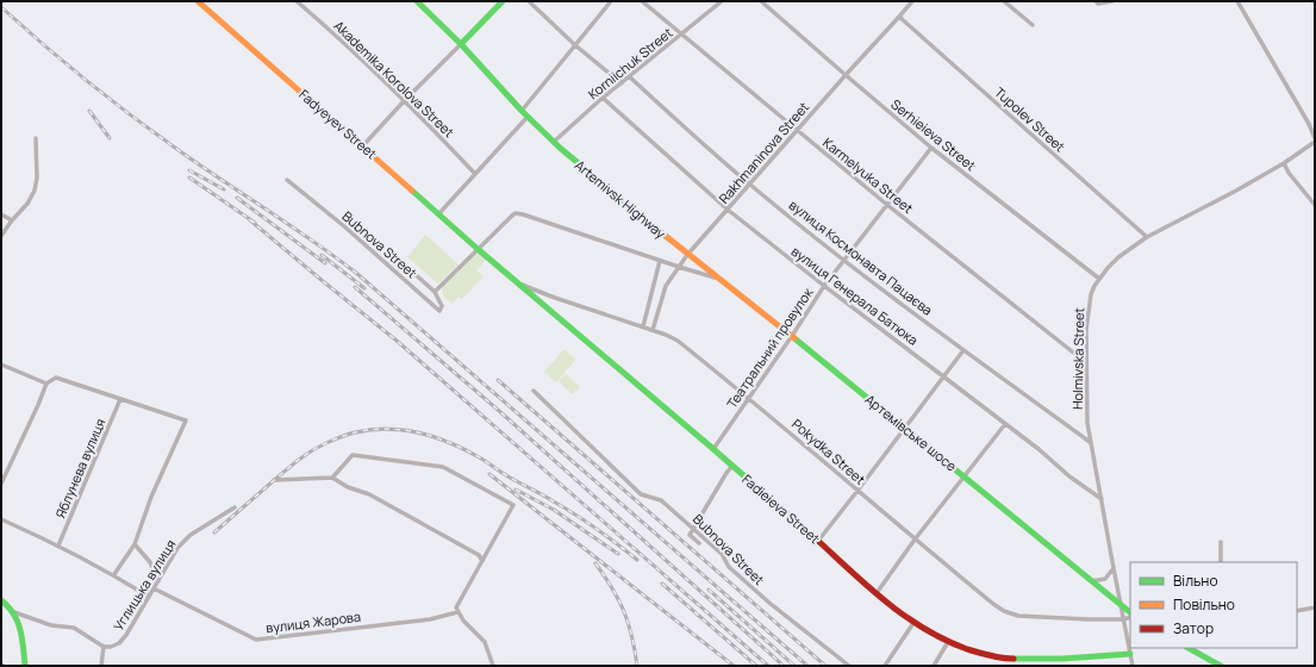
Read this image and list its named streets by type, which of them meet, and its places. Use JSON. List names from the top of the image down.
{
  "streets": {
    "street": [
      "Korniichuk Street",
      "Akademika Korolova Street",
      "Tupolev Street",
      "Fadyeyev Street",
      "Serhieieva Street",
      "Rakhmaninova Street",
      "Karmelyuka Street",
      "Artemivsk Highway",
      "Bubnova Street",
      "вулиця Космонавта Пацаєва",
      "вулиця Генерала Батюка",
      "Театральний провулок",
      "Holmivska Street",
      "Артемівське шосе",
      "Pokydka Street",
      "Яблунева вулиця",
      "Fadieieva Street",
      "Углицька вулиця",
      "вулиця Жарова"
    ]
  },
  "crossings": [
    ["Korniichuk Street", "Karmelyuka Street"],
    ["Korniichuk Street", "Artemivsk Highway"],
    ["Korniichuk Street", "вулиця Космонавта Пацаєва"],
    ["Korniichuk Street", "вулиця Генерала Батюка"],
    ["Tupolev Street", "Rakhmaninova Street"],
    ["Tupolev Street", "Holmivska Street"],
    ["Fadyeyev Street", "Fadieieva Street"],
    ["Serhieieva Street", "Rakhmaninova Street"],
    ["Serhieieva Street", "Театральний провулок"],
    ["Serhieieva Street", "Holmivska Street"],
    ["Rakhmaninova Street", "Karmelyuka Street"],
    ["Rakhmaninova Street", "Artemivsk Highway"],
    ["Rakhmaninova Street", "вулиця Космонавта Пацаєва"],
    ["Rakhmaninova Street", "вулиця Генерала Батюка"],
    ["Rakhmaninova Street", "Артемівське шосе"],
    ["Rakhmaninova Street", "Pokydka Street"],
    ["Karmelyuka Street", "Театральний провулок"],
    ["Karmelyuka Street", "Holmivska Street"],
    ["Artemivsk Highway", "Артемівське шосе"],
    ["вулиця Космонавта Пацаєва", "Театральний провулок"],
    ["вулиця Космонавта Пацаєва", "Holmivska Street"],
    ["вулиця Генерала Батюка", "Театральний провулок"],
    ["вулиця Генерала Батюка", "Holmivska Street"],
    ["Театральний провулок", "Артемівське шосе"],
    ["Театральний провулок", "Pokydka Street"],
    ["Театральний провулок", "Fadieieva Street"],
    ["Holmivska Street", "Артемівське шосе"],
    ["Holmivska Street", "Pokydka Street"],
    ["Holmivska Street", "Fadieieva Street"],
    ["Pokydka Street", "Fadieieva Street"],
    ["Углицька вулиця", "вулиця Жарова"]
  ],
  "legend": ["Вільно", "Повільно", "Затор"]
}
